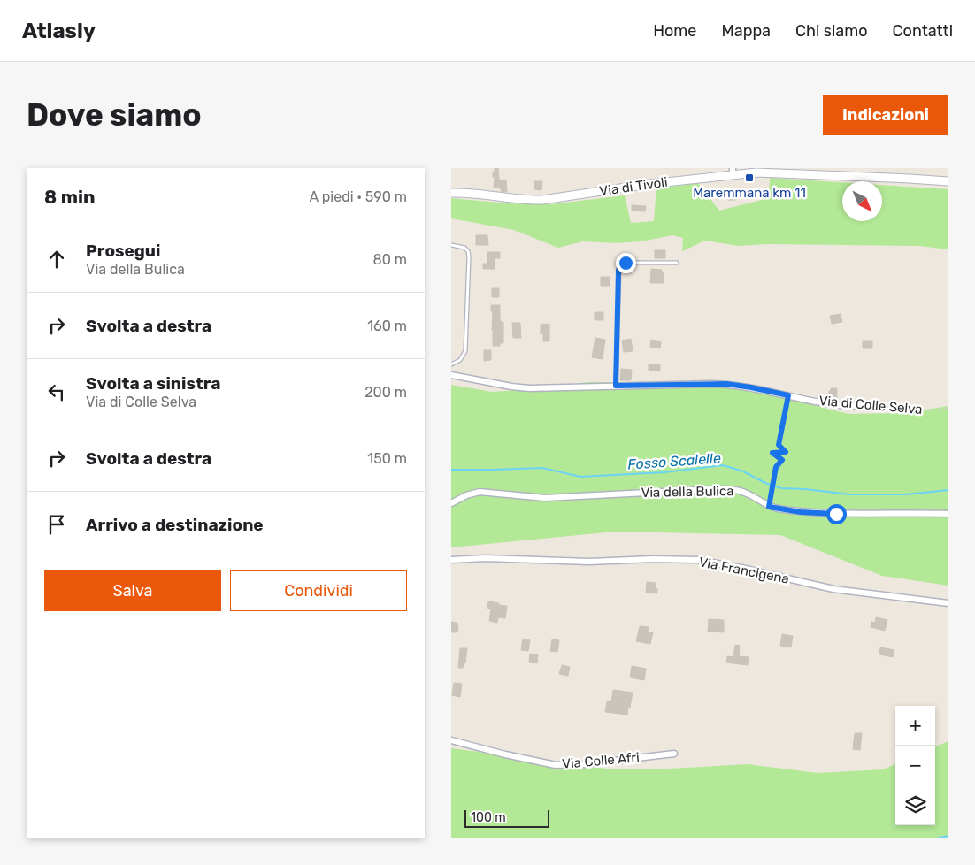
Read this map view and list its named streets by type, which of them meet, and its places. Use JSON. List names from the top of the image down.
{
  "streets": {
    "main road": ["Via di Tivoli"],
    "street": [
      "Via di Colle Selva",
      "Via della Bulica",
      "Via Francigena",
      "Via Colle Afri"
    ]
  },
  "water": ["Fosso Scalelle"],
  "places": {
    "transit": ["Maremmana km 11"]
  },
  "scale_bar": "100 m",
  "north": "bottom right",
  "page": {
    "header": "Atlasly",
    "nav": [
      "Home",
      "Mappa",
      "Chi siamo",
      "Contatti"
    ],
    "buttons": [
      "Indicazioni",
      ["Salva", "Condividi"]
    ],
    "title": "Dove siamo",
    "heading": ["8 min", "A piedi · 590 m"],
    "list": [
      ["Prosegui", "Via della Bulica", "80 m"],
      ["Svolta a destra", "160 m"],
      ["Svolta a sinistra", "Via di Colle Selva", "200 m"],
      ["Svolta a destra", "150 m"],
      "Arrivo a destinazione"
    ],
    "map_buttons": ["+", "−"],
    "scale": "100 m"
  }
}
